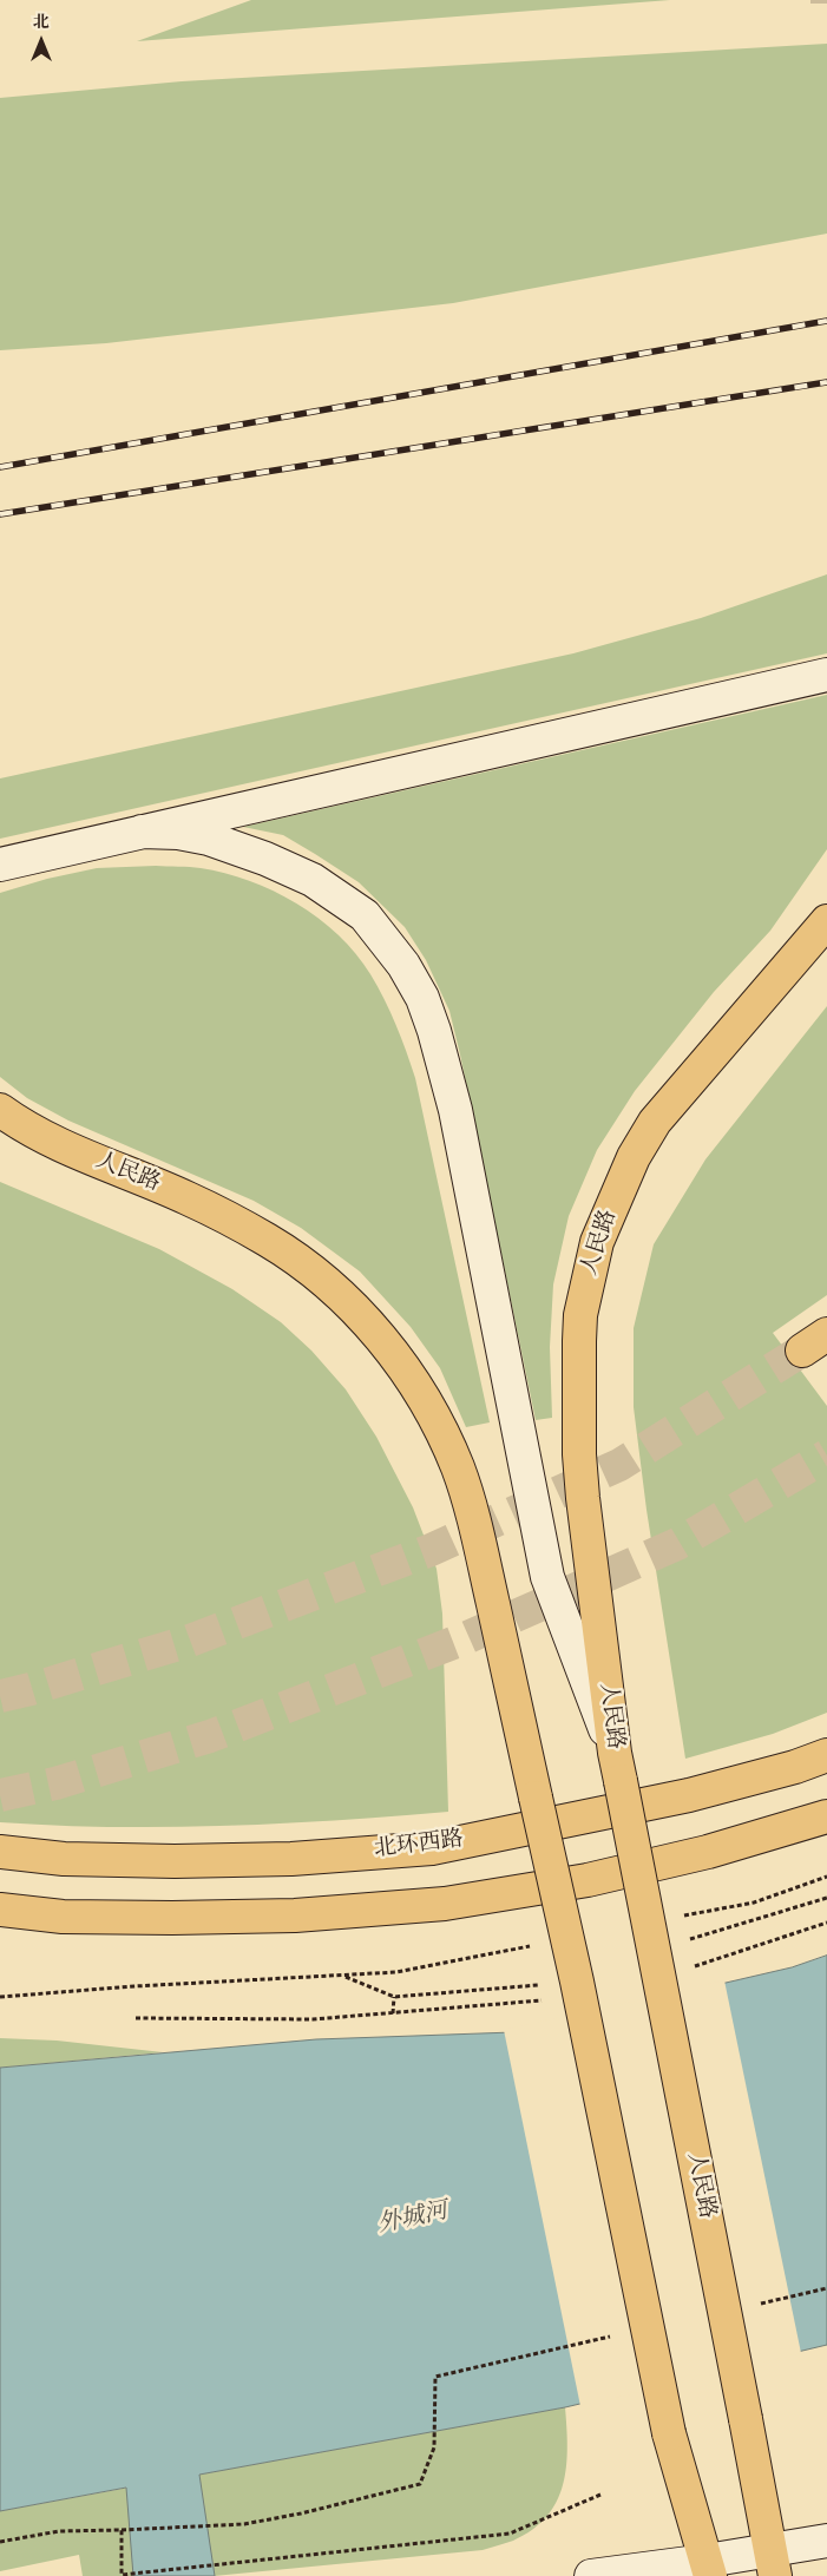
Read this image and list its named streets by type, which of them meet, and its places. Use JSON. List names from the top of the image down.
{
  "streets": {
    "main road": ["人民路", "北环西路"]
  },
  "water": ["外城河"],
  "north": "top"
}
